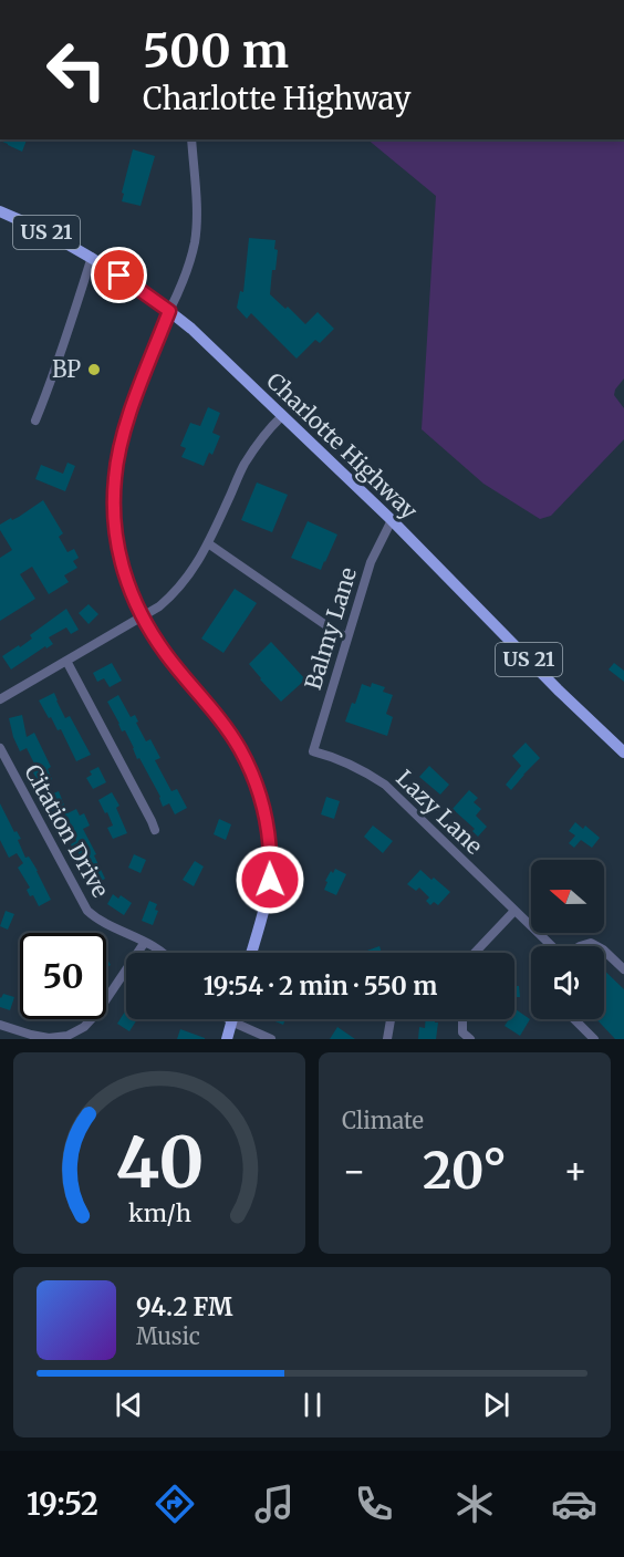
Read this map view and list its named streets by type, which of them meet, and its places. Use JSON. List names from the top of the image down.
{
  "streets": {
    "main road": ["US 21", "Charlotte Highway"],
    "street": ["Balmy Lane", "Lazy Lane", "Citation Drive"]
  },
  "crossings": [
    ["Charlotte Highway", "Balmy Lane"],
    ["Balmy Lane", "Lazy Lane"]
  ],
  "places": ["BP"],
  "north": "left",
  "page": {
    "turn": ["500 m", "Charlotte Highway"],
    "limit": "50",
    "trip": "19:54 · 2 min · 550 m",
    "tile": "Climate",
    "heat": ["−", "20°", "+"],
    "song": ["94.2 FM", "Music"],
    "tabs": "19:52",
    "gauge": ["40", "km/h"]
  }
}
